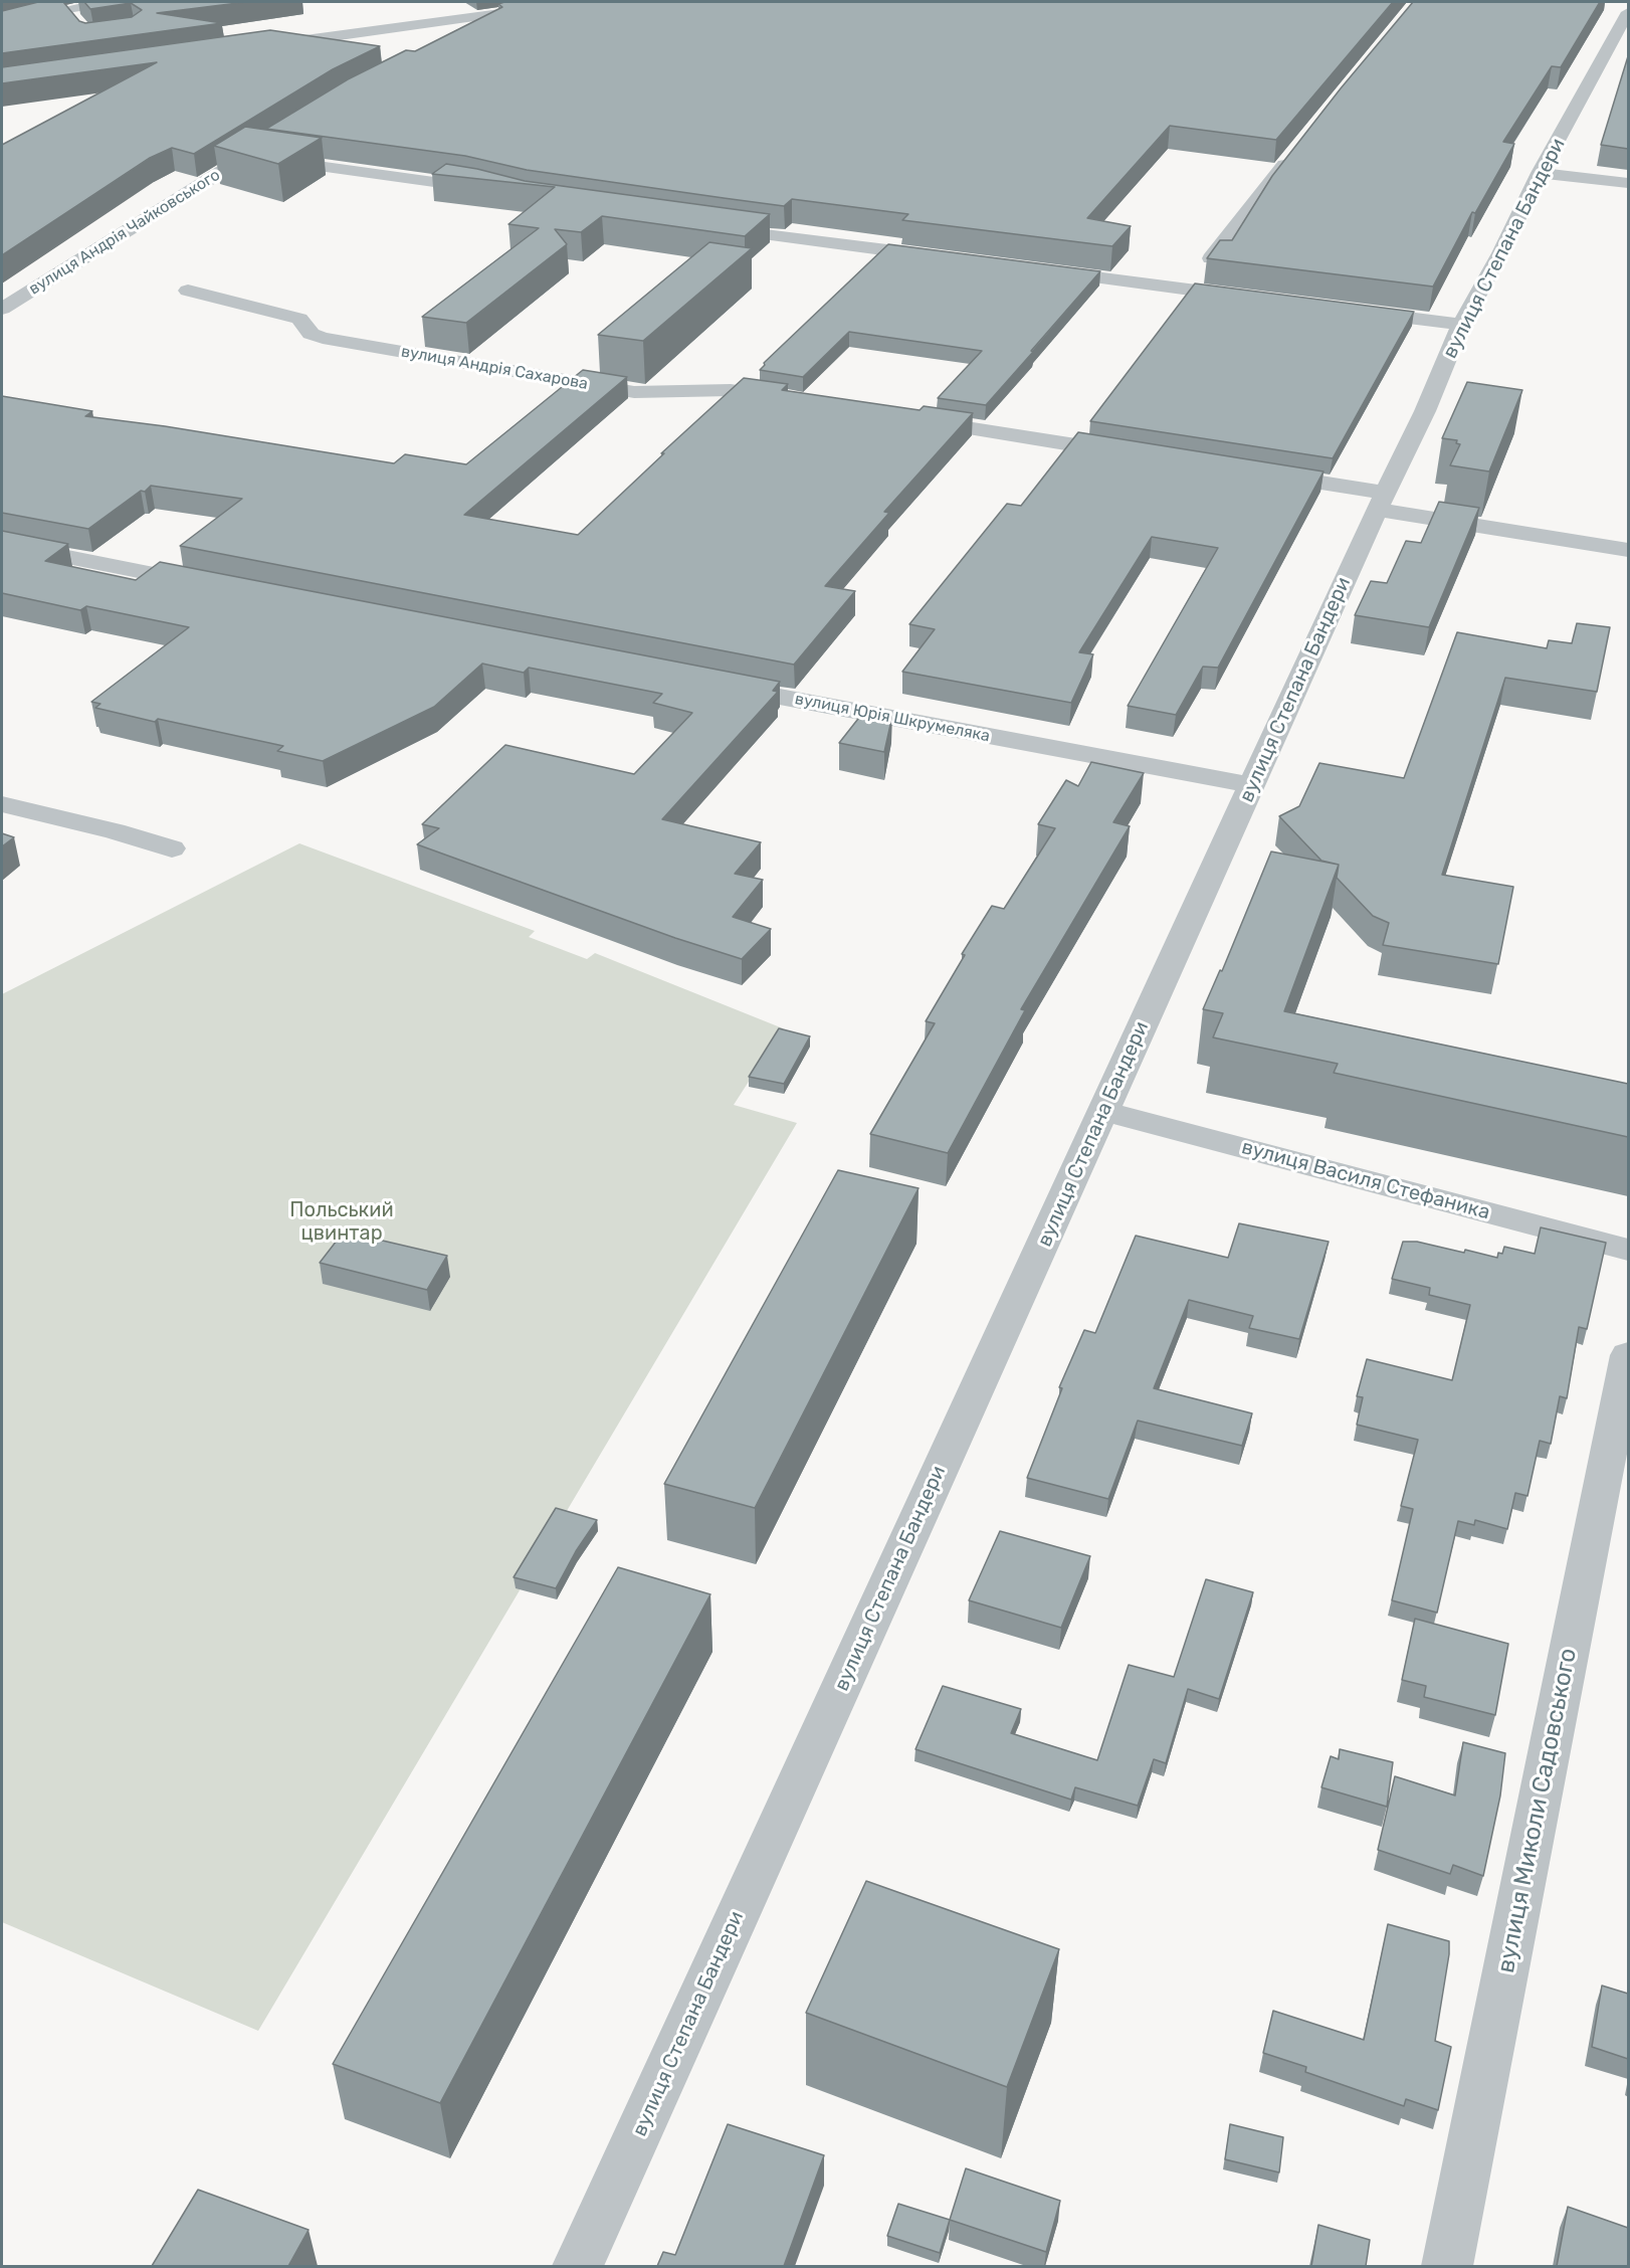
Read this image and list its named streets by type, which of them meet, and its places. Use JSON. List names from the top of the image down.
{
  "streets": {
    "street": [
      "вулиця Андрія Чайковського",
      "вулиця Степана Бандери",
      "вулиця Андрія Сахарова",
      "вулиця Юрія Шкрумеляка",
      "вулиця Василя Стефаника",
      "вулиця Миколи Садовського"
    ]
  },
  "crossings": [
    ["вулиця Степана Бандери", "вулиця Юрія Шкрумеляка"],
    ["вулиця Степана Бандери", "вулиця Василя Стефаника"]
  ],
  "parks": ["Польський цвинтар"]
}
